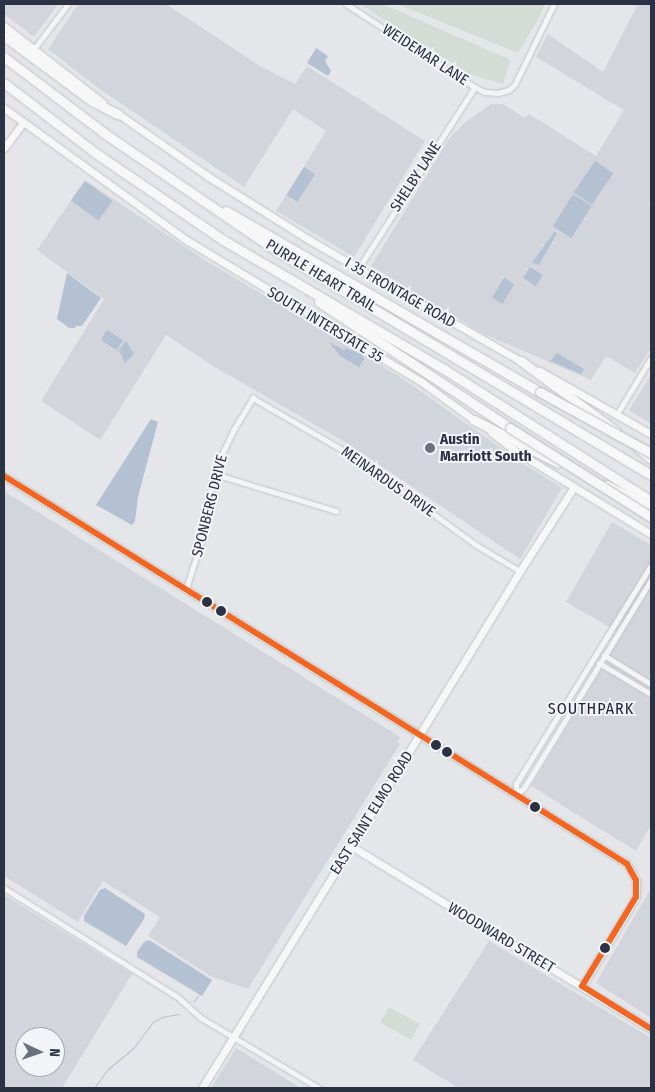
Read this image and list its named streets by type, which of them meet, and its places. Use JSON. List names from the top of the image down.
{
  "streets": {
    "highway": ["PURPLE HEART TRAIL"],
    "street": [
      "WEIDEMAR LANE",
      "SHELBY LANE",
      "I 35 FRONTAGE ROAD",
      "SOUTH INTERSTATE 35",
      "MEINARDUS DRIVE",
      "SPONBERG DRIVE",
      "EAST SAINT ELMO ROAD",
      "WOODWARD STREET"
    ]
  },
  "crossings": [
    ["WEIDEMAR LANE", "SHELBY LANE"],
    ["SHELBY LANE", "I 35 FRONTAGE ROAD"],
    ["SOUTH INTERSTATE 35", "EAST SAINT ELMO ROAD"],
    ["MEINARDUS DRIVE", "SPONBERG DRIVE"],
    ["MEINARDUS DRIVE", "EAST SAINT ELMO ROAD"],
    ["EAST SAINT ELMO ROAD", "WOODWARD STREET"]
  ],
  "districts": ["SOUTHPARK"],
  "places": ["Austin Marriott South"],
  "north": "right"
}
